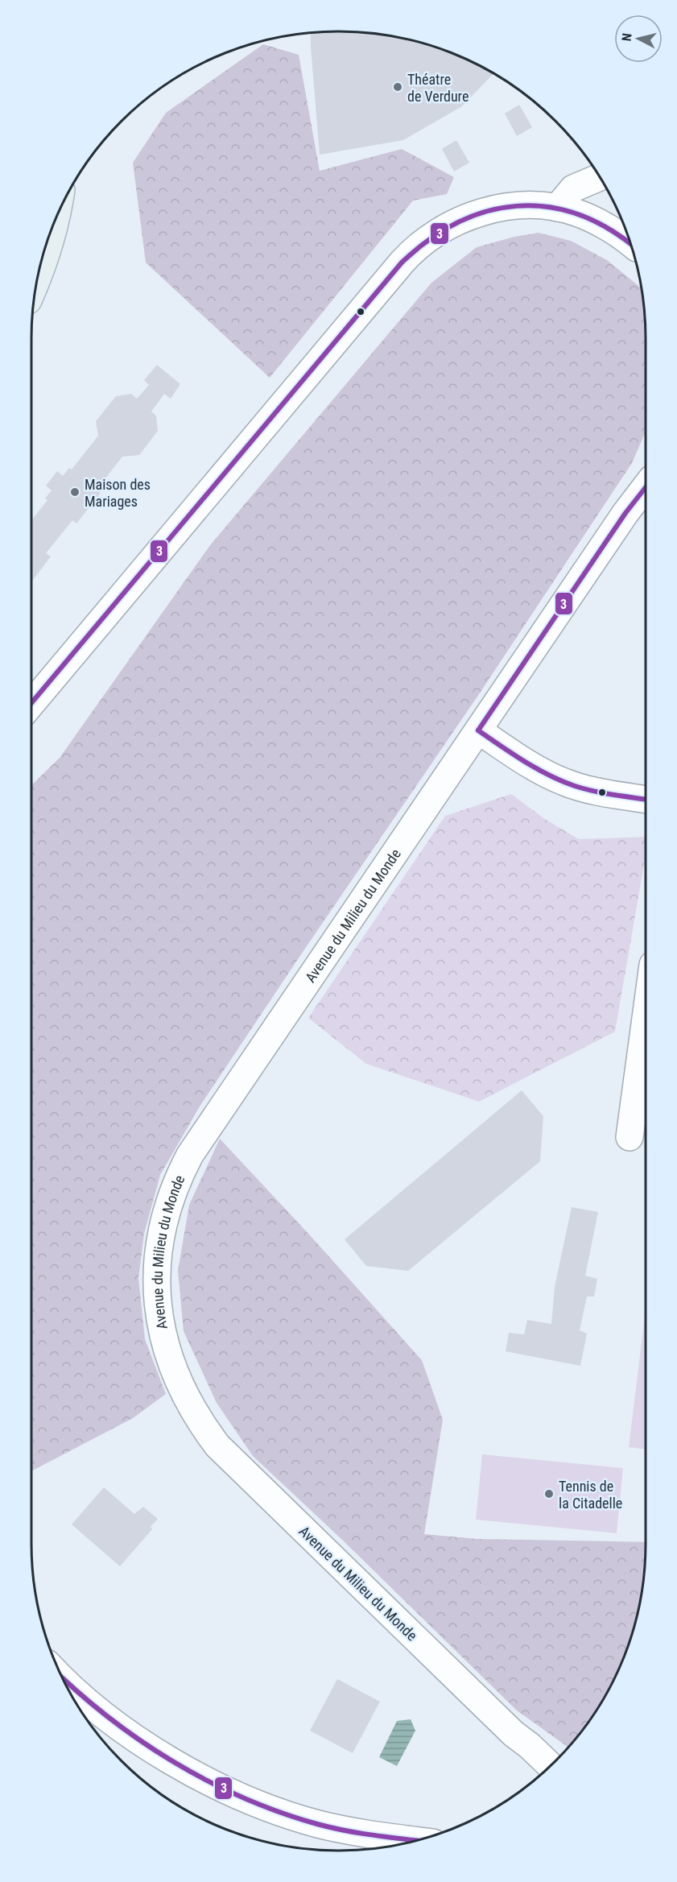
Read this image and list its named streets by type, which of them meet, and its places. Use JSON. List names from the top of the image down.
{
  "streets": {
    "street": ["Avenue du Milieu du Monde"]
  },
  "places": ["Théatre de Verdure", "Maison des Mariages", "Tennis de la Citadelle"],
  "lines": ["transit line 3"],
  "north": "left"
}
